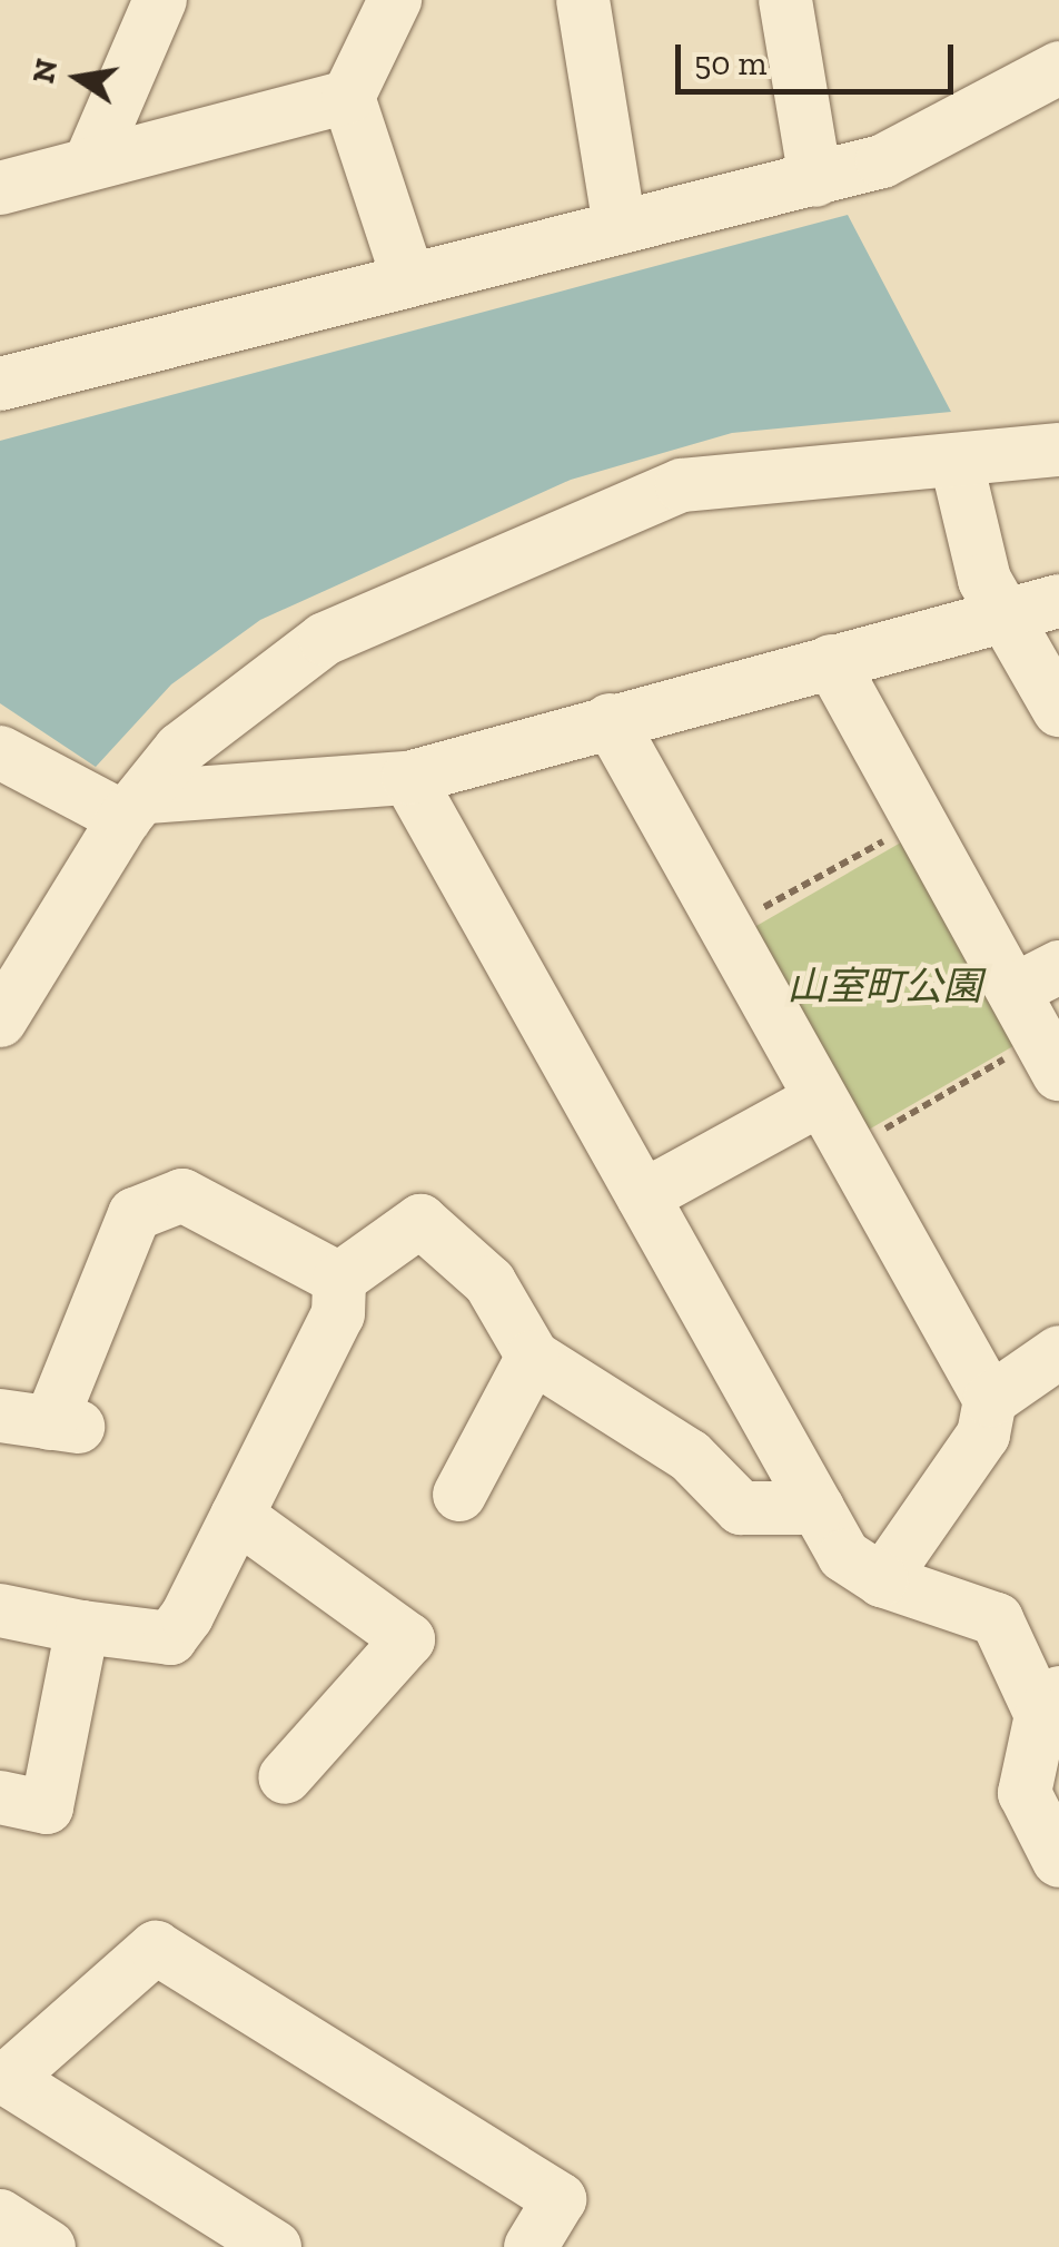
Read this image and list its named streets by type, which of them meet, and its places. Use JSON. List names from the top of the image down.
{
  "parks": ["山室町公園"],
  "scale_bar": "50 m",
  "north": "left"
}
